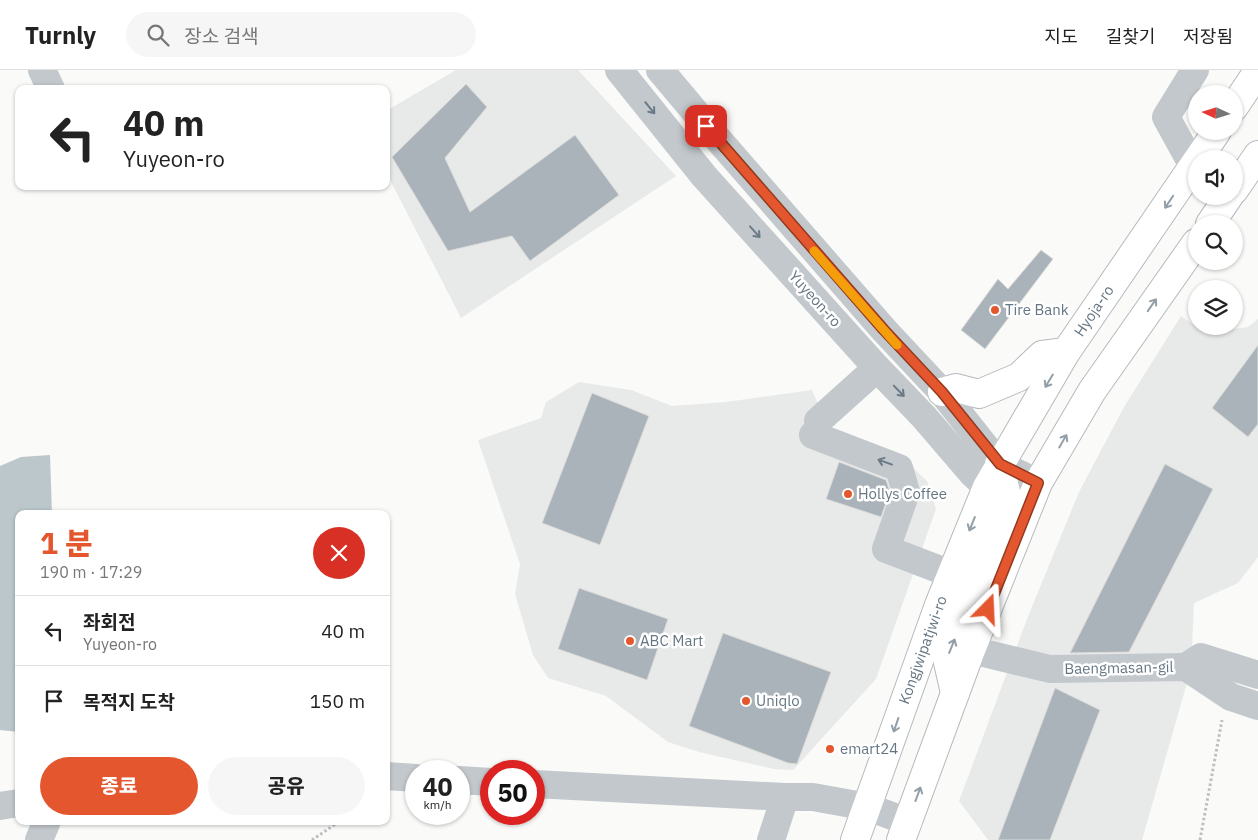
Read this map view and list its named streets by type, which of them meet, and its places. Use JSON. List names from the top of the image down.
{
  "streets": {
    "main road": ["Hyoja-ro", "Kongjwipatjwi-ro"],
    "street": ["Yuyeon-ro", "Baengmasan-gil"]
  },
  "crossings": [
    ["Yuyeon-ro", "Hyoja-ro"],
    ["Yuyeon-ro", "Kongjwipatjwi-ro"],
    ["Hyoja-ro", "Kongjwipatjwi-ro"],
    ["Kongjwipatjwi-ro", "Baengmasan-gil"]
  ],
  "places": [
    "Tire Bank",
    "Hollys Coffee",
    "ABC Mart",
    "Uniqlo",
    "emart24"
  ],
  "north": "left",
  "page": {
    "header": "Turnly",
    "search": "장소 검색",
    "nav": ["지도", "길찾기", "저장됨"],
    "turn": ["40 m", "Yuyeon-ro"],
    "heading": ["1 분", "190 m · 17:29"],
    "list": [
      {
        "name": "좌회전",
        "note": "Yuyeon-ro",
        "value": "40 m"
      },
      {
        "name": "목적지 도착",
        "value": "150 m"
      }
    ],
    "buttons": ["종료", "공유"],
    "speed": "40 km/h",
    "limit": "50"
  }
}
